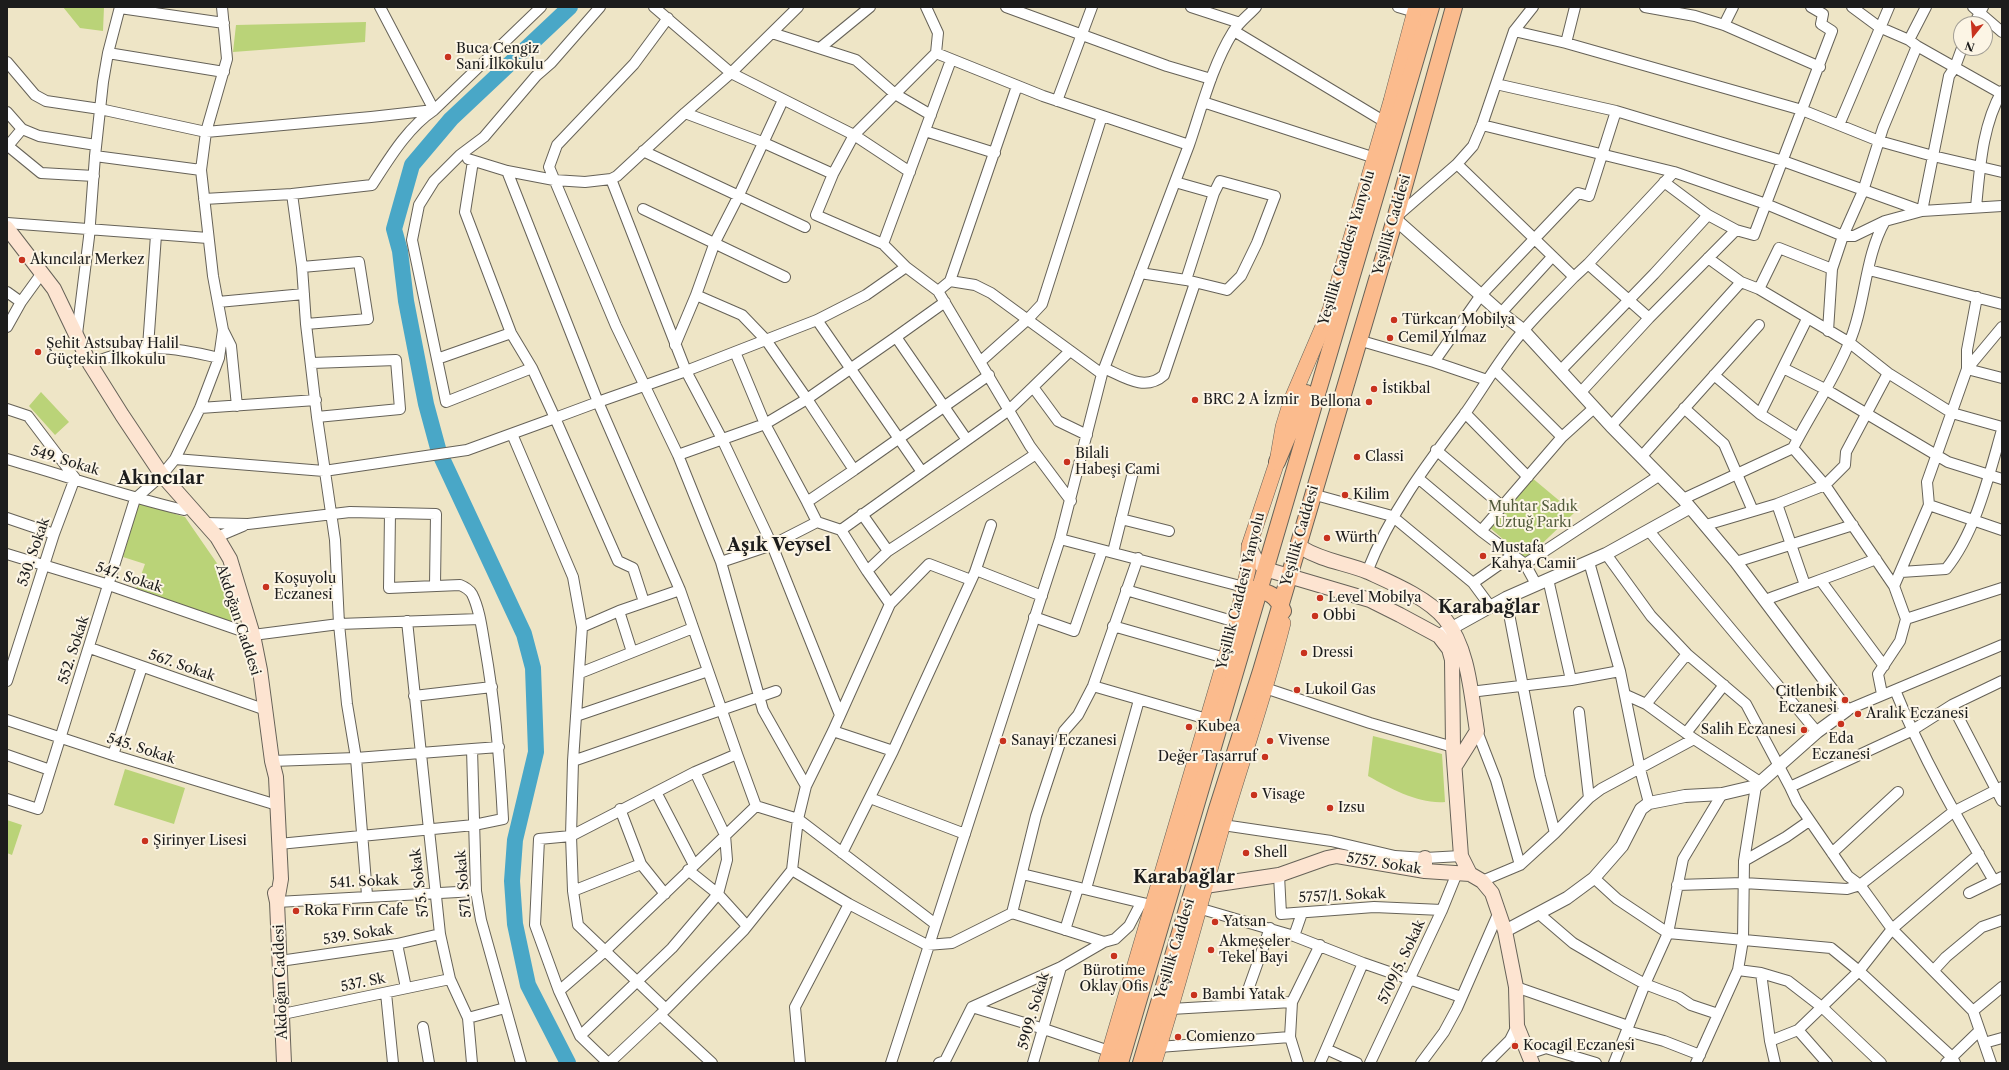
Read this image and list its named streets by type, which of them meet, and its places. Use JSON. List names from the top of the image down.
{
  "streets": {
    "highway": ["Yeşillik Caddesi"],
    "main road": ["Yeşillik Caddesi Yanyolu", "Akdoğan Caddesi", "5757. Sokak"],
    "street": [
      "549. Sokak",
      "530. Sokak",
      "547. Sokak",
      "552. Sokak",
      "567. Sokak",
      "545. Sokak",
      "541. Sokak",
      "575. Sokak",
      "571. Sokak",
      "5757/1. Sokak",
      "539. Sokak",
      "5709/5. Sokak",
      "537. Sk",
      "5909. Sokak"
    ]
  },
  "crossings": [
    ["Yeşillik Caddesi", "Yeşillik Caddesi Yanyolu"],
    ["549. Sokak", "530. Sokak"],
    ["549. Sokak", "Akdoğan Caddesi"],
    ["549. Sokak", "552. Sokak"],
    ["530. Sokak", "547. Sokak"],
    ["547. Sokak", "Akdoğan Caddesi"],
    ["547. Sokak", "552. Sokak"],
    ["Akdoğan Caddesi", "567. Sokak"],
    ["Akdoğan Caddesi", "545. Sokak"],
    ["Akdoğan Caddesi", "541. Sokak"],
    ["Akdoğan Caddesi", "539. Sokak"],
    ["Akdoğan Caddesi", "537. Sk"],
    ["552. Sokak", "567. Sokak"],
    ["552. Sokak", "545. Sokak"],
    ["5757. Sokak", "5757/1. Sokak"],
    ["5757. Sokak", "5709/5. Sokak"],
    ["541. Sokak", "575. Sokak"],
    ["541. Sokak", "571. Sokak"],
    ["575. Sokak", "539. Sokak"],
    ["575. Sokak", "537. Sk"],
    ["5757/1. Sokak", "5709/5. Sokak"]
  ],
  "districts": [
    "Akıncılar",
    "Aşık Veysel",
    "Karabağlar",
    "Karabağlar"
  ],
  "parks": ["Muhtar Sadık Uztuğ Parkı"],
  "places": [
    "Buca Cengiz Sani İlkokulu",
    "Akıncılar Merkez",
    "Türkcan Mobilya",
    "Cemil Yılmaz",
    "Şehit Astsubay Halil Güçtekin İlkokulu",
    "İstikbal",
    "BRC 2 A İzmir",
    "Bellona",
    "Classi",
    "Bilali Habeşi Cami",
    "Kilim",
    "Würth",
    "Mustafa Kahya Camii",
    "Koşuyolu Eczanesi",
    "Level Mobilya",
    "Obbi",
    "Dressi",
    "Lukoil Gas",
    "Çitlenbik Eczanesi",
    "Aralık Eczanesi",
    "Eda Eczanesi",
    "Kubea",
    "Salih Eczanesi",
    "Sanayi Eczanesi",
    "Vivense",
    "Değer Tasarruf",
    "Visage",
    "Izsu",
    "Şirinyer Lisesi",
    "Shell",
    "Roka Fırın Cafe",
    "Yatsan",
    "Akmeşeler Tekel Bayi",
    "Bürotime Oklay Ofis",
    "Bambi Yatak",
    "Comienzo",
    "Kocagil Eczanesi"
  ],
  "north": "bottom"
}
